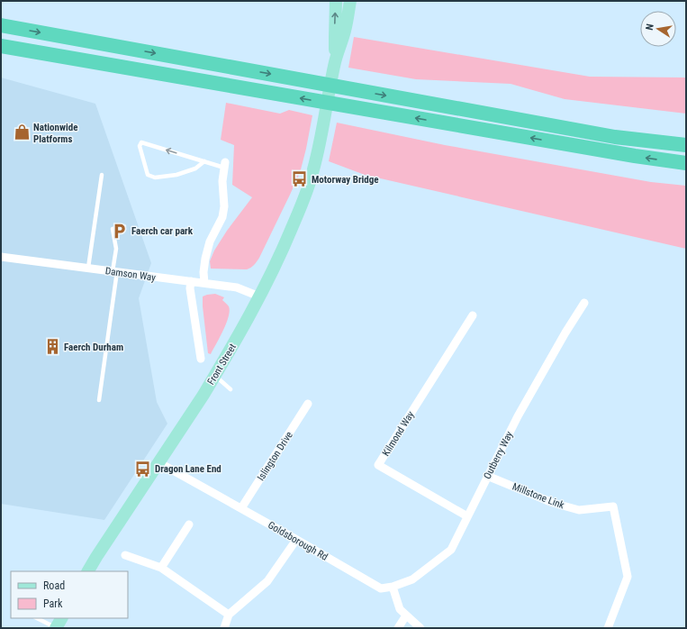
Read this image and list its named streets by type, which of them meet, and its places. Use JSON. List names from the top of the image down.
{
  "streets": {
    "main road": ["Front Street"],
    "street": [
      "Damson Way",
      "Kilmond Way",
      "Outberry Way",
      "Islington Drive",
      "Millstone Link",
      "Goldsborough Rd"
    ]
  },
  "crossings": [
    ["Damson Way", "Front Street"],
    ["Front Street", "Goldsborough Rd"],
    ["Kilmond Way", "Outberry Way"],
    ["Outberry Way", "Millstone Link"],
    ["Outberry Way", "Goldsborough Rd"],
    ["Islington Drive", "Goldsborough Rd"]
  ],
  "places": {
    "shop": ["Nationwide Platforms"],
    "bus stop": ["Motorway Bridge", "Dragon Lane End"],
    "parking": ["Faerch car park"],
    "building": ["Faerch Durham"]
  },
  "legend": ["Road", "Park"],
  "north": "left"
}
